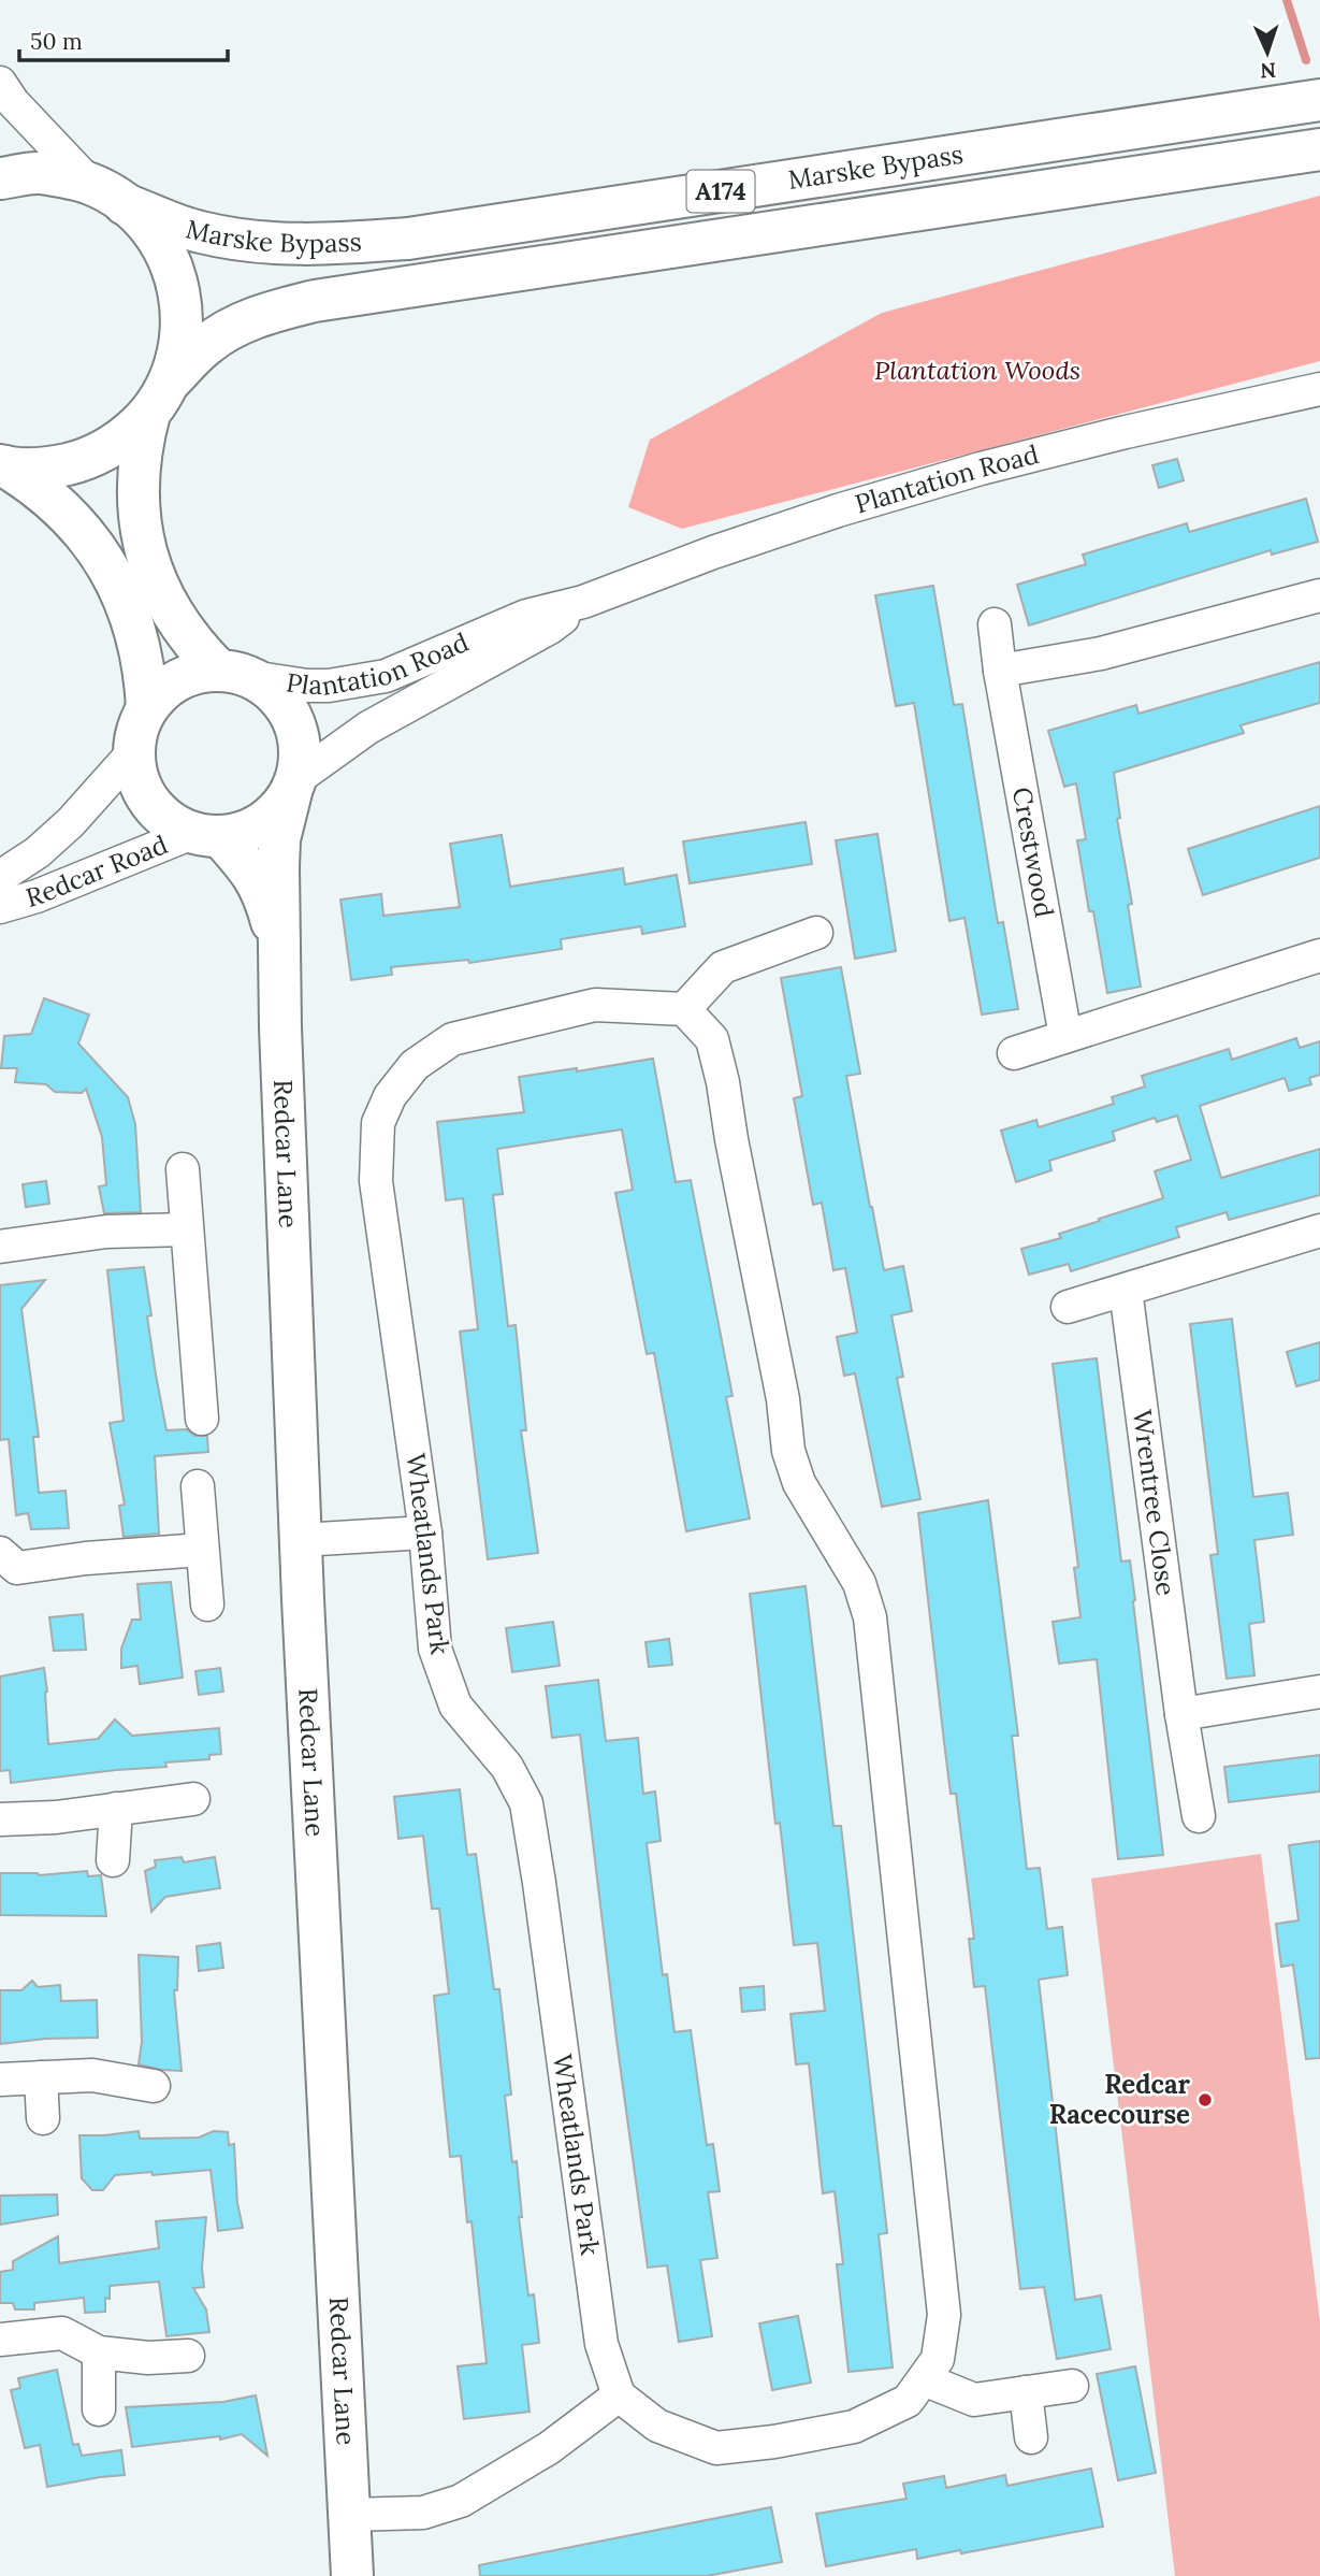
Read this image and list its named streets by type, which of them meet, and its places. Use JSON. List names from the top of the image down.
{
  "streets": {
    "main road": ["Marske Bypass", "A174", "Redcar Lane"],
    "street": [
      "Plantation Road",
      "Crestwood",
      "Redcar Road",
      "Wrentree Close",
      "Wheatlands Park"
    ]
  },
  "crossings": [
    ["Marske Bypass", "A174"],
    ["Plantation Road", "Redcar Road"],
    ["Plantation Road", "Redcar Lane"],
    ["Redcar Road", "Redcar Lane"]
  ],
  "parks": ["Plantation Woods"],
  "places": ["Redcar Racecourse"],
  "scale_bar": "50 m",
  "north": "bottom"
}
